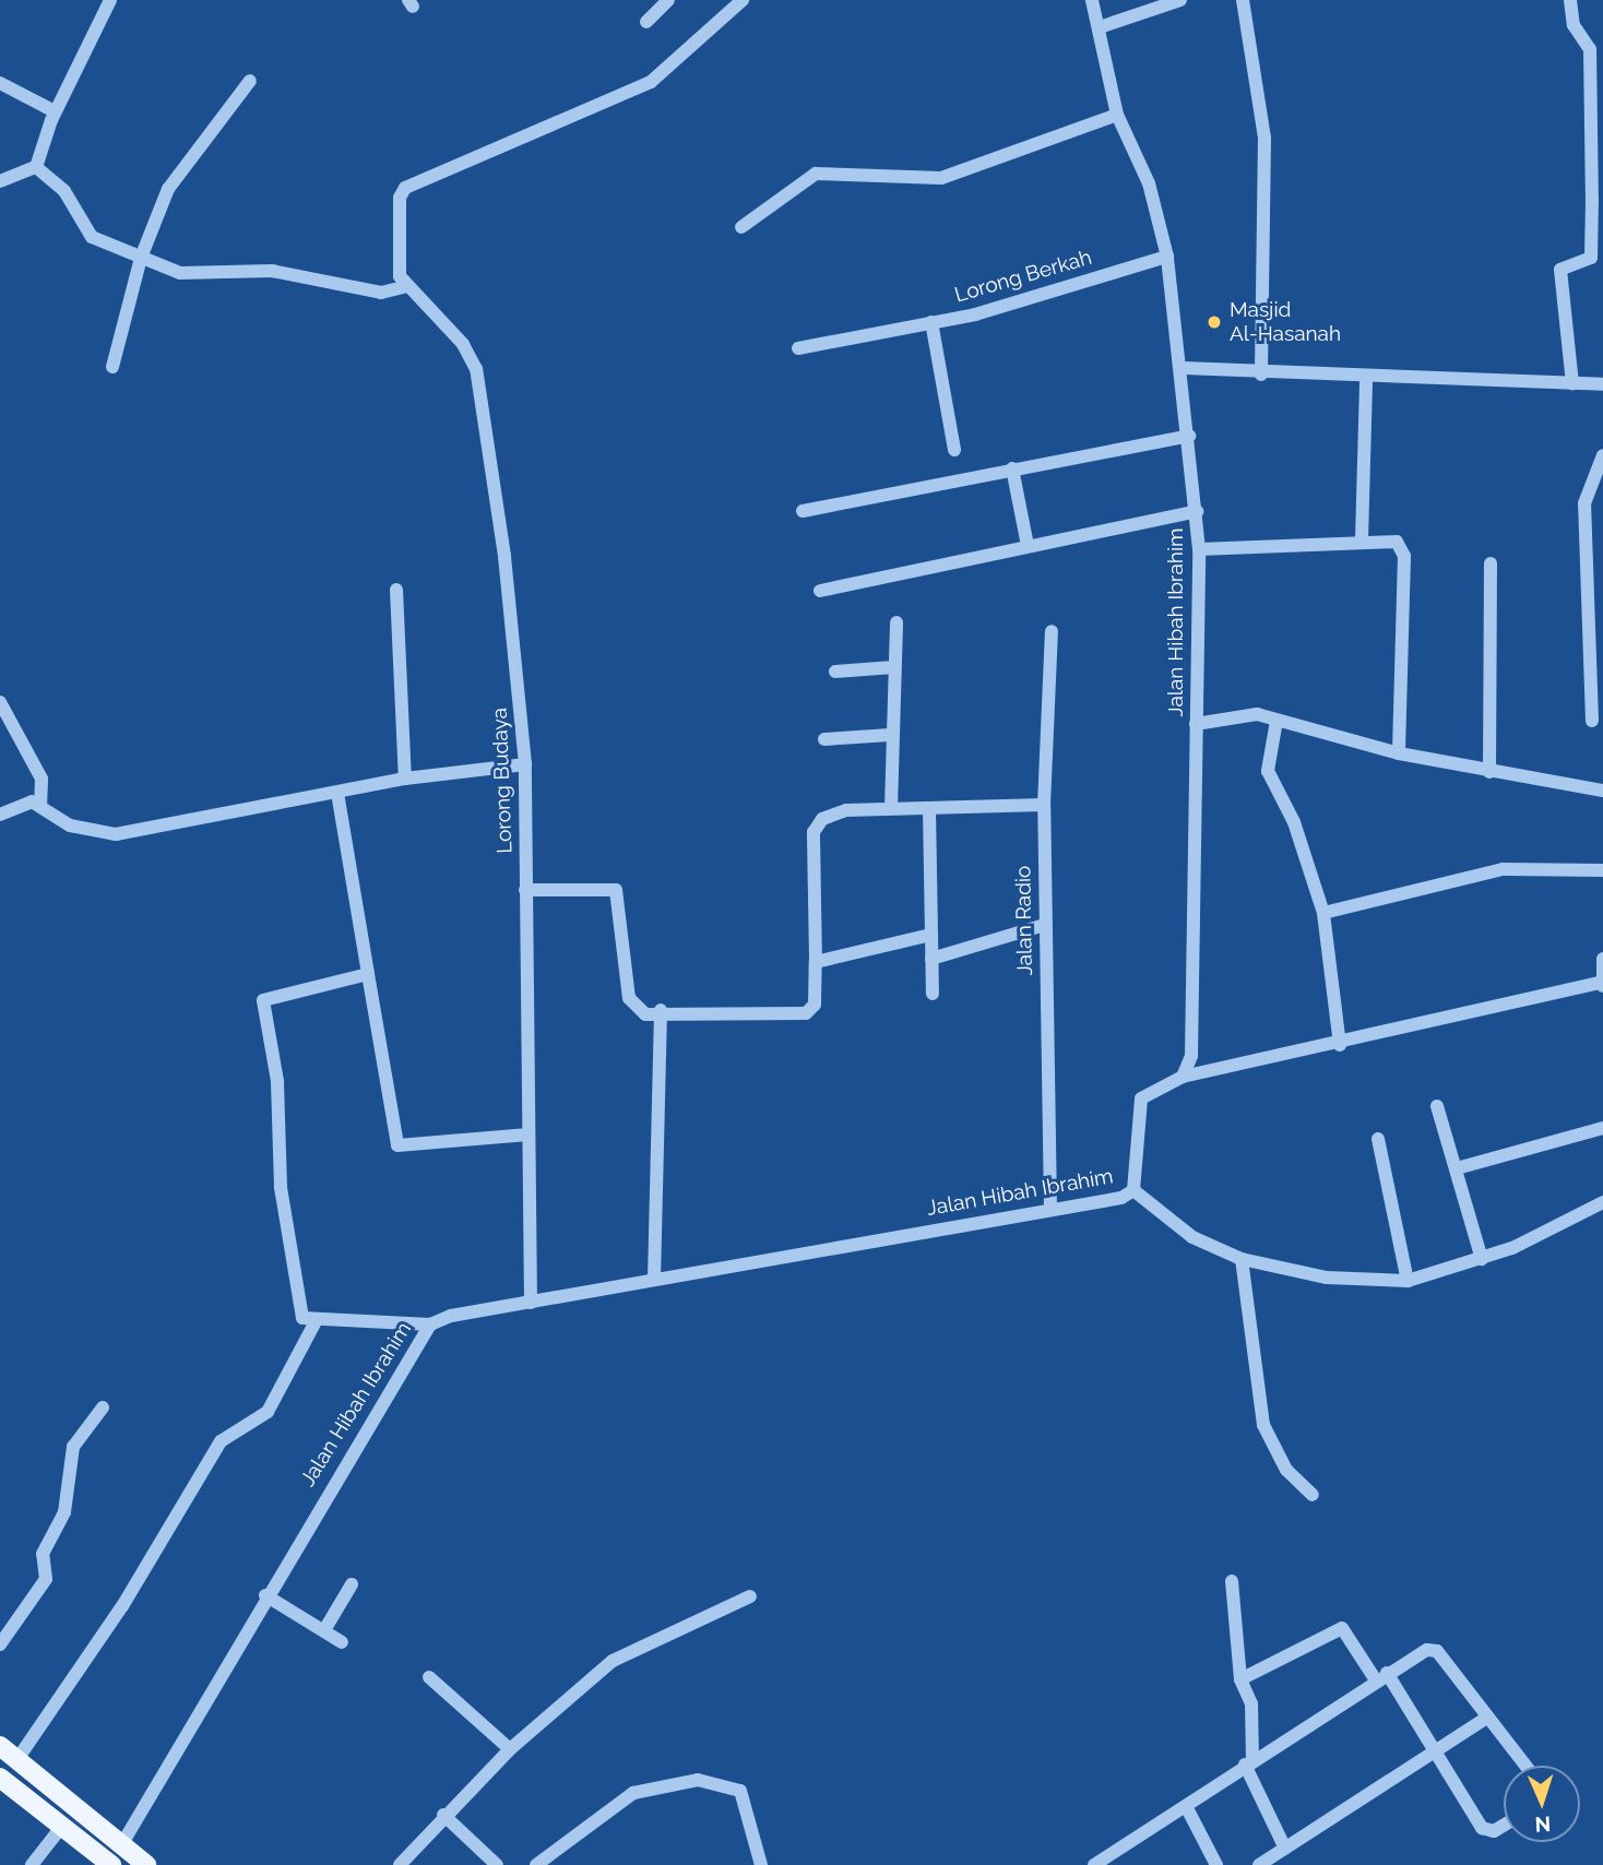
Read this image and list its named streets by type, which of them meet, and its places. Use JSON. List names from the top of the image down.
{
  "streets": {
    "street": [
      "Lorong Berkah",
      "Jalan Hibah Ibrahim",
      "Lorong Budaya",
      "Jalan Radio"
    ]
  },
  "crossings": [
    ["Lorong Berkah", "Jalan Hibah Ibrahim"],
    ["Jalan Hibah Ibrahim", "Lorong Budaya"],
    ["Jalan Hibah Ibrahim", "Jalan Radio"]
  ],
  "places": ["Masjid Al-Hasanah"],
  "north": "bottom"
}
